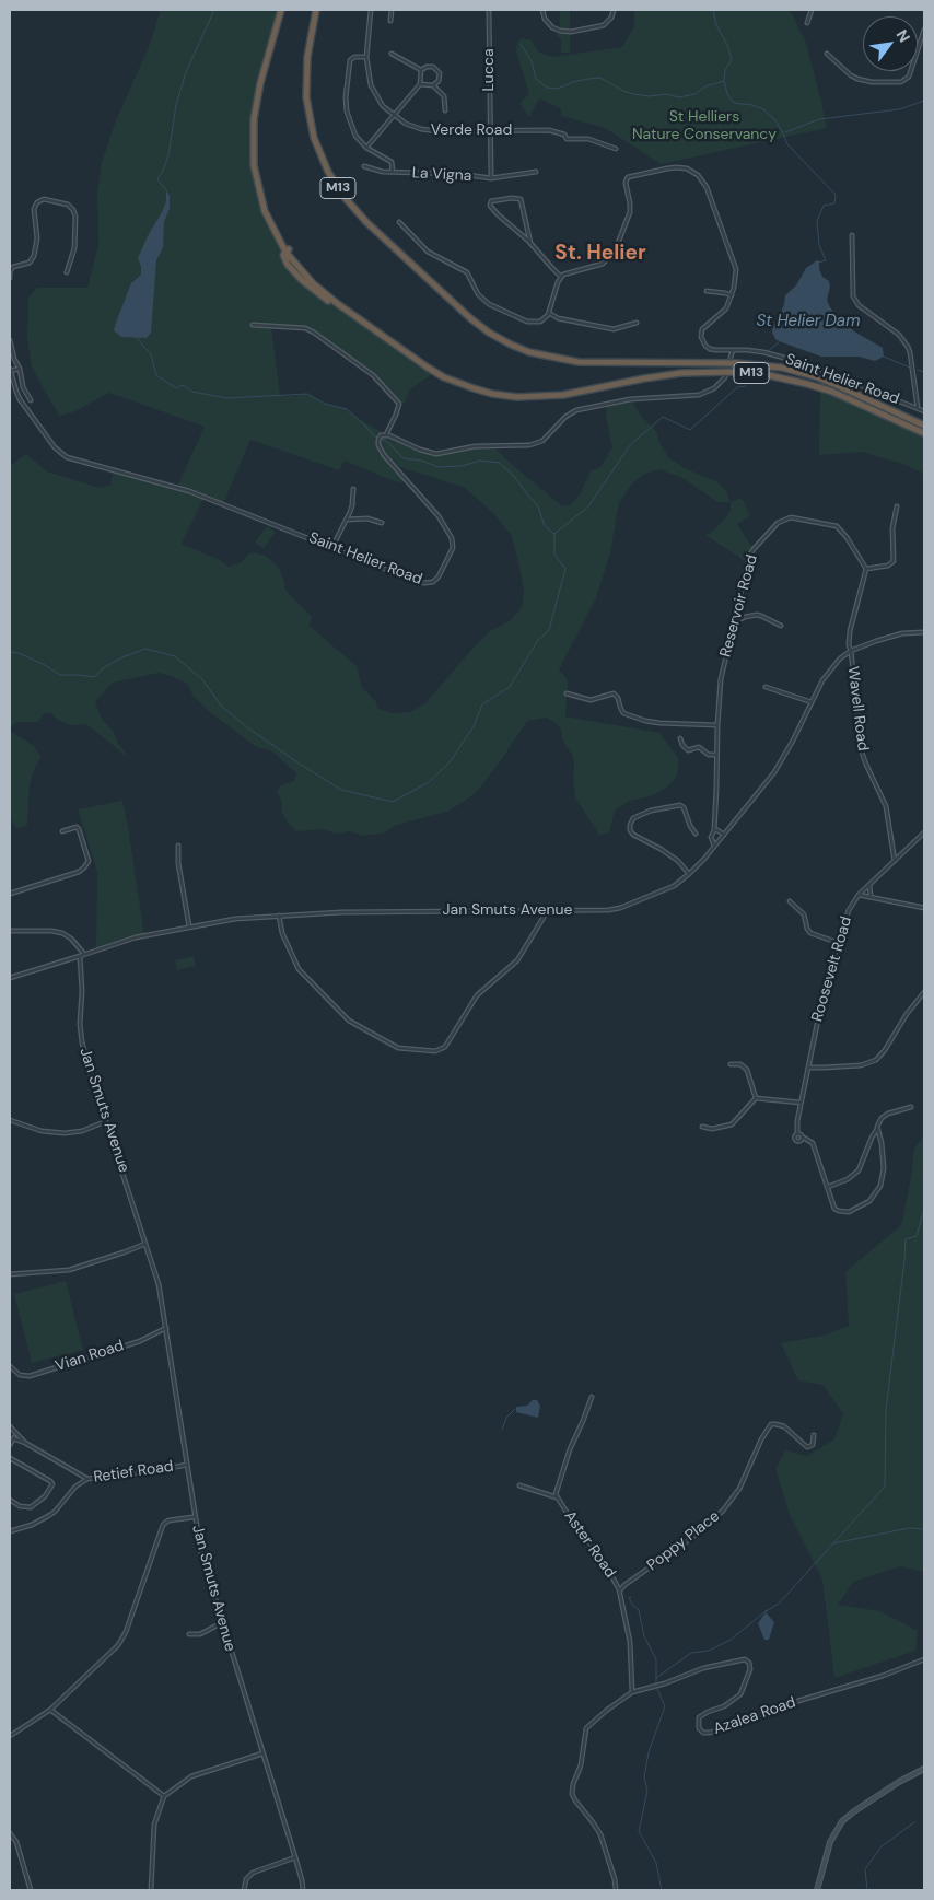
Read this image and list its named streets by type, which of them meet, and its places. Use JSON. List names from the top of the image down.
{
  "streets": {
    "highway": ["M13"],
    "street": [
      "Lucca",
      "Verde Road",
      "La Vigna",
      "Saint Helier Road",
      "Reservoir Road",
      "Wavell Road",
      "Jan Smuts Avenue",
      "Roosevelt Road",
      "Vian Road",
      "Retief Road",
      "Poppy Place",
      "Aster Road",
      "Azalea Road"
    ]
  },
  "crossings": [
    ["Lucca", "Verde Road"],
    ["Lucca", "La Vigna"],
    ["Verde Road", "La Vigna"],
    ["Reservoir Road", "Jan Smuts Avenue"],
    ["Wavell Road", "Jan Smuts Avenue"],
    ["Wavell Road", "Roosevelt Road"],
    ["Jan Smuts Avenue", "Vian Road"],
    ["Jan Smuts Avenue", "Retief Road"],
    ["Poppy Place", "Aster Road"],
    ["Aster Road", "Azalea Road"]
  ],
  "districts": ["St. Helier"],
  "water": ["St Helier Dam"],
  "parks": ["St Helliers Nature Conservancy"],
  "north": "top right"
}
